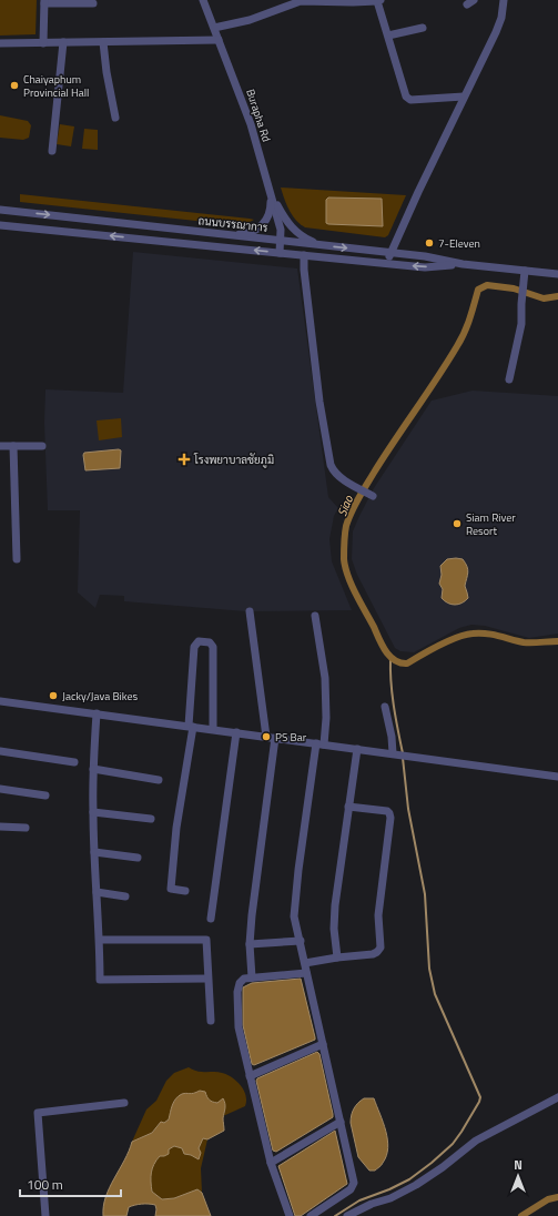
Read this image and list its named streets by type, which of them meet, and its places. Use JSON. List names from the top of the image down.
{
  "streets": {
    "street": ["Burapha Rd", "ถนนบรรณาการ"]
  },
  "crossings": [
    ["Burapha Rd", "ถนนบรรณาการ"]
  ],
  "water": ["Siao"],
  "places": {
    "other": [
      "Chaiyaphum Provincial Hall",
      "7-Eleven",
      "Siam River Resort",
      "Jacky/Java Bikes",
      "PS Bar"
    ],
    "health": ["โรงพยาบาลชัยภูมิ"]
  },
  "scale_bar": "100 m",
  "north": "top"
}
